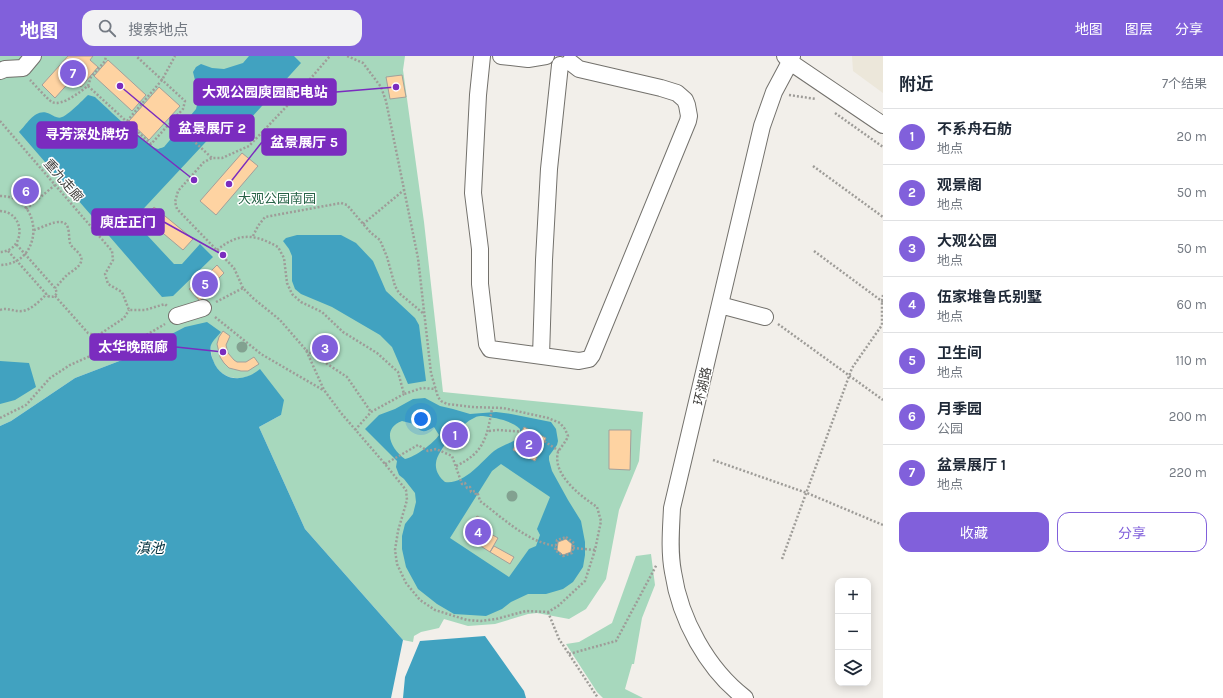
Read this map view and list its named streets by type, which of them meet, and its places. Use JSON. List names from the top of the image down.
{
  "streets": {
    "street": ["环湖路"],
    "path": ["重九走廊"]
  },
  "water": ["滇池"],
  "parks": ["大观公园南园"],
  "places": [
    "盆景展厅 2",
    "大观公园庾园配电站",
    "寻芳深处牌坊",
    "盆景展厅 5",
    "庾庄正门",
    "太华晚照廊"
  ],
  "page": {
    "header": "地图",
    "search": "搜索地点",
    "nav": ["地图", "图层", "分享"],
    "heading": ["附近", "7个结果"],
    "pins": [
      "7",
      "6",
      "5",
      "3",
      "1",
      "2",
      "4"
    ],
    "list": [
      {
        "mark": "1",
        "name": "不系舟石舫",
        "note": "地点",
        "value": "20 m"
      },
      {
        "mark": "2",
        "name": "观景阁",
        "note": "地点",
        "value": "50 m"
      },
      {
        "mark": "3",
        "name": "大观公园",
        "note": "地点",
        "value": "50 m"
      },
      {
        "mark": "4",
        "name": "伍家堆鲁氏别墅",
        "note": "地点",
        "value": "60 m"
      },
      {
        "mark": "5",
        "name": "卫生间",
        "note": "地点",
        "value": "110 m"
      },
      {
        "mark": "6",
        "name": "月季园",
        "note": "公园",
        "value": "200 m"
      },
      {
        "mark": "7",
        "name": "盆景展厅 1",
        "note": "地点",
        "value": "220 m"
      }
    ],
    "buttons": ["收藏", "分享"],
    "map_buttons": ["+", "−"]
  }
}
